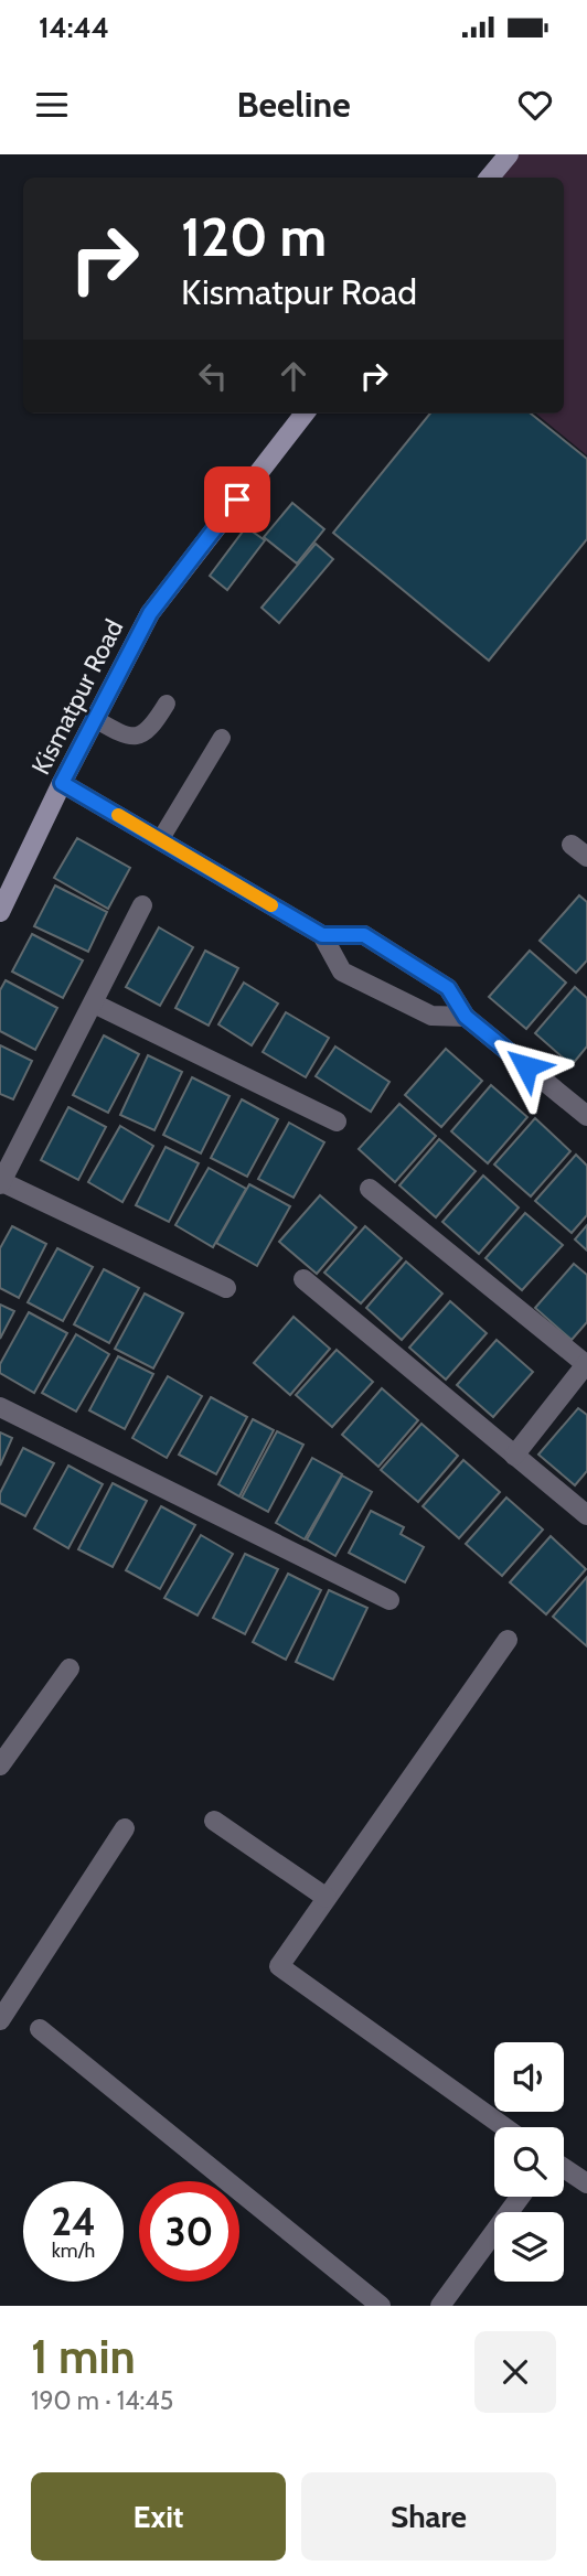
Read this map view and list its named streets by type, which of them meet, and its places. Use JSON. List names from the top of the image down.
{
  "streets": {
    "street": ["Kismatpur Road"]
  },
  "page": {
    "status": "14:44",
    "header": "Beeline",
    "turn": ["120 m", "Kismatpur Road"],
    "speed": "24 km/h",
    "limit": "30",
    "heading": ["1 min", "190 m · 14:45"],
    "buttons": ["Exit", "Share"]
  }
}
